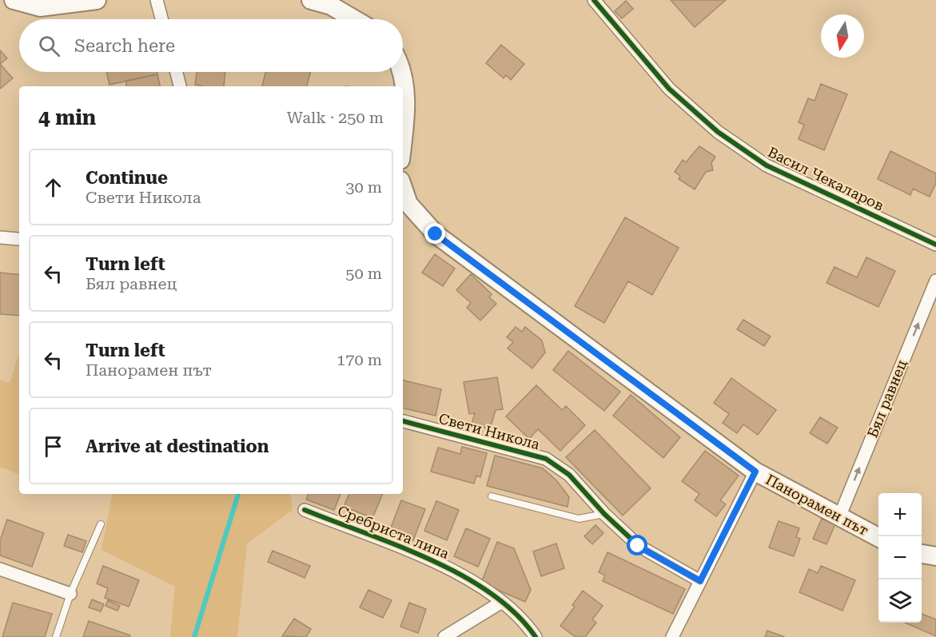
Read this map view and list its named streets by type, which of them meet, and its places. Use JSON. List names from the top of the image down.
{
  "streets": {
    "main road": ["Панорамен път"],
    "street": [
      "Васил Чекаларов",
      "Бял равнец",
      "Свети Никола",
      "Сребриста липа"
    ]
  },
  "crossings": [
    ["Бял равнец", "Панорамен път"]
  ],
  "one_way": ["Бял равнец"],
  "north": "bottom",
  "page": {
    "search": "Search here",
    "heading": ["4 min", "Walk · 250 m"],
    "list": [
      ["Continue", "Свети Никола", "30 m"],
      ["Turn left", "Бял равнец", "50 m"],
      ["Turn left", "Панорамен път", "170 m"],
      "Arrive at destination"
    ],
    "map_buttons": ["+", "−"]
  }
}
